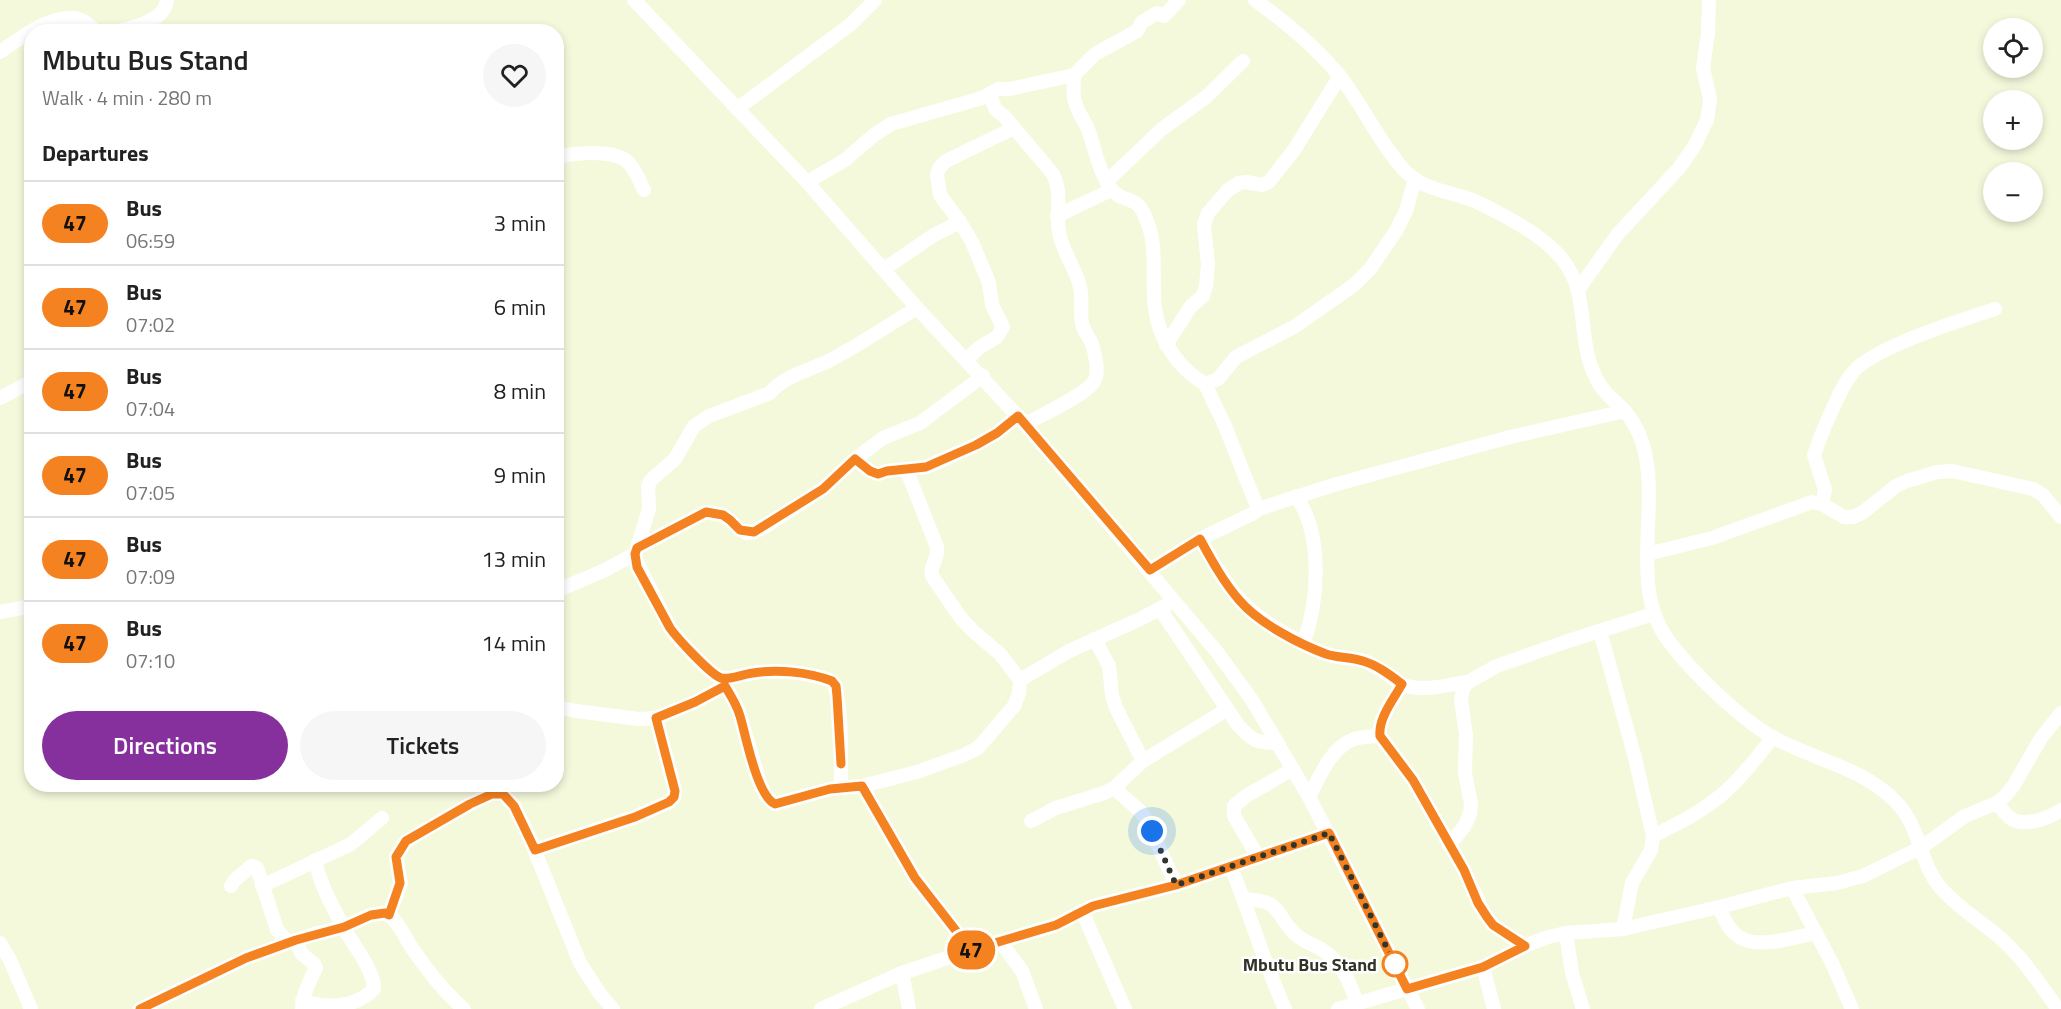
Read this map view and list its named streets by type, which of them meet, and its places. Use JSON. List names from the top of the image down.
{
  "places": ["Mbutu Bus Stand"],
  "lines": ["bus line 47"],
  "page": {
    "on_map": "47",
    "map_buttons": ["+", "−"],
    "heading": [
      ["Mbutu Bus Stand", "Walk · 4 min · 280 m"],
      "Departures"
    ],
    "list": [
      {
        "mark": "47",
        "name": "Bus",
        "note": "06:59",
        "value": "3 min"
      },
      {
        "mark": "47",
        "name": "Bus",
        "note": "07:02",
        "value": "6 min"
      },
      {
        "mark": "47",
        "name": "Bus",
        "note": "07:04",
        "value": "8 min"
      },
      {
        "mark": "47",
        "name": "Bus",
        "note": "07:05",
        "value": "9 min"
      },
      {
        "mark": "47",
        "name": "Bus",
        "note": "07:09",
        "value": "13 min"
      },
      {
        "mark": "47",
        "name": "Bus",
        "note": "07:10",
        "value": "14 min"
      }
    ],
    "buttons": ["Directions", "Tickets"]
  }
}
